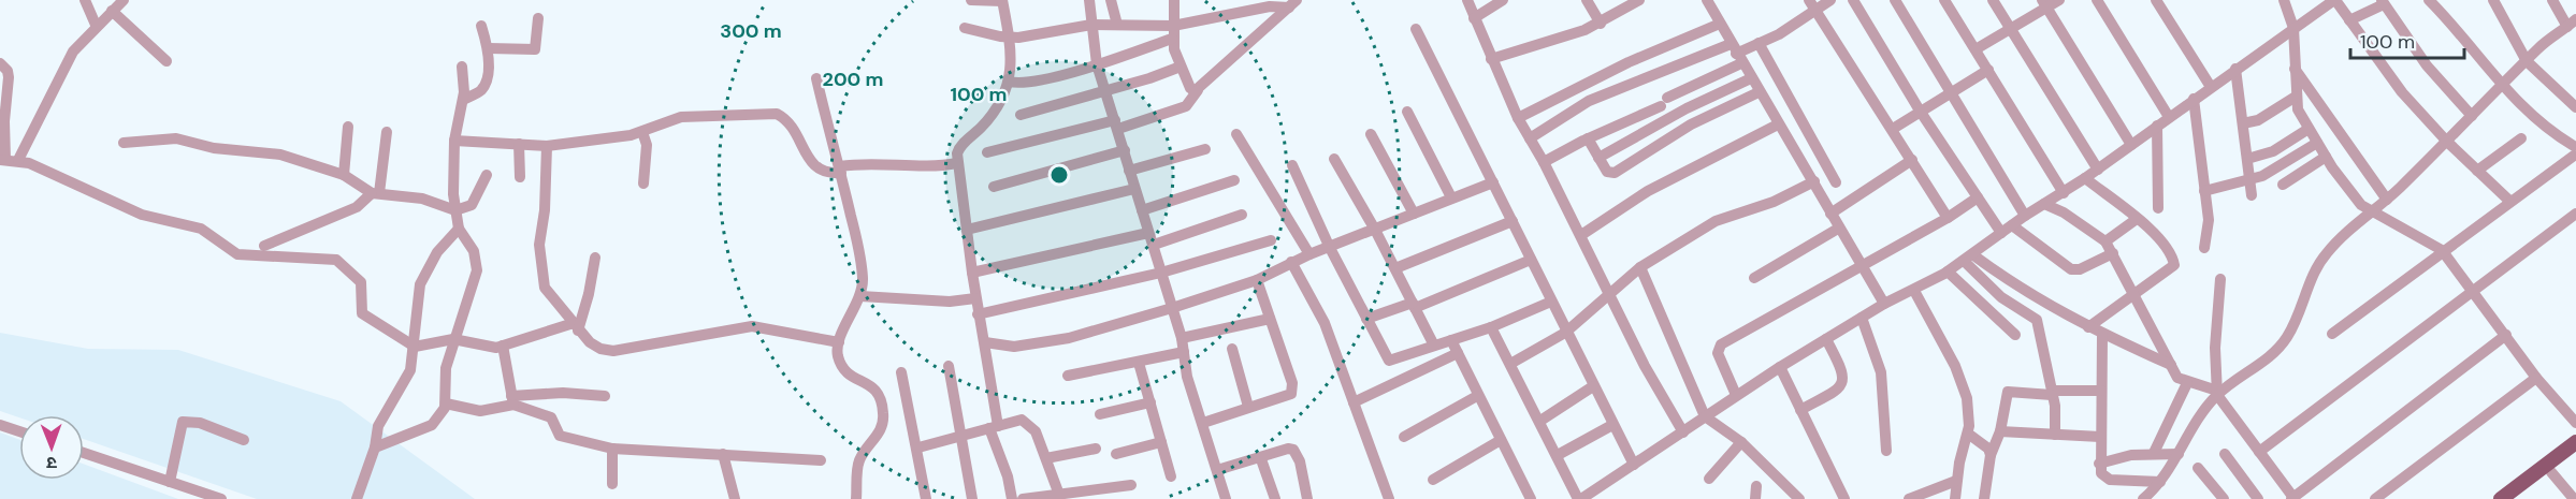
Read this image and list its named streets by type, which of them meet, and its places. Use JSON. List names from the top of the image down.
{
  "scale_bar": "100 m",
  "north": "bottom",
  "rings": ["300 m", "200 m", "100 m"]
}
